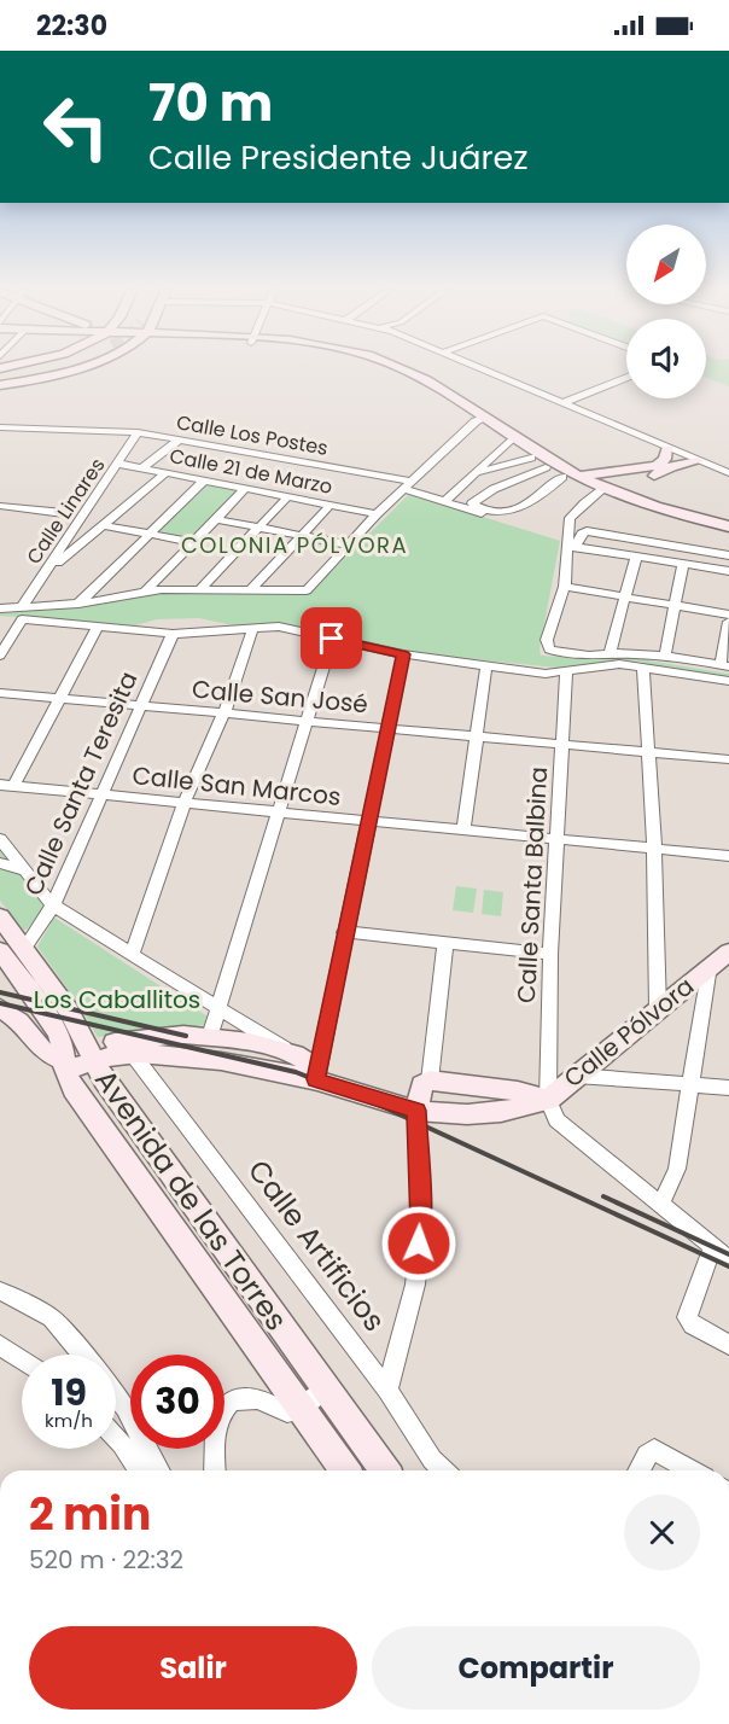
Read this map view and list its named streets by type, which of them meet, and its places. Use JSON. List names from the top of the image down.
{
  "streets": {
    "street": [
      "Calle Los Postes",
      "Calle 21 de Marzo",
      "Calle Linares",
      "Calle San José",
      "Calle Santa Teresita",
      "Calle San Marcos",
      "Calle Santa Balbina",
      "Calle Pólvora",
      "Avenida de las Torres",
      "Calle Artificios"
    ]
  },
  "crossings": [
    ["Calle Los Postes", "Calle Linares"],
    ["Calle 21 de Marzo", "Calle Linares"],
    ["Calle San José", "Calle Santa Teresita"],
    ["Calle San José", "Calle Santa Balbina"],
    ["Calle Santa Teresita", "Calle San Marcos"],
    ["Calle Santa Teresita", "Avenida de las Torres"],
    ["Calle San Marcos", "Calle Santa Balbina"],
    ["Calle Santa Balbina", "Calle Pólvora"]
  ],
  "districts": ["COLONIA PÓLVORA"],
  "parks": ["Los Caballitos"],
  "north": "bottom left",
  "page": {
    "status": "22:30",
    "turn": ["70 m", "Calle Presidente Juárez"],
    "speed": "19 km/h",
    "limit": "30",
    "heading": ["2 min", "520 m · 22:32"],
    "buttons": ["Salir", "Compartir"]
  }
}
